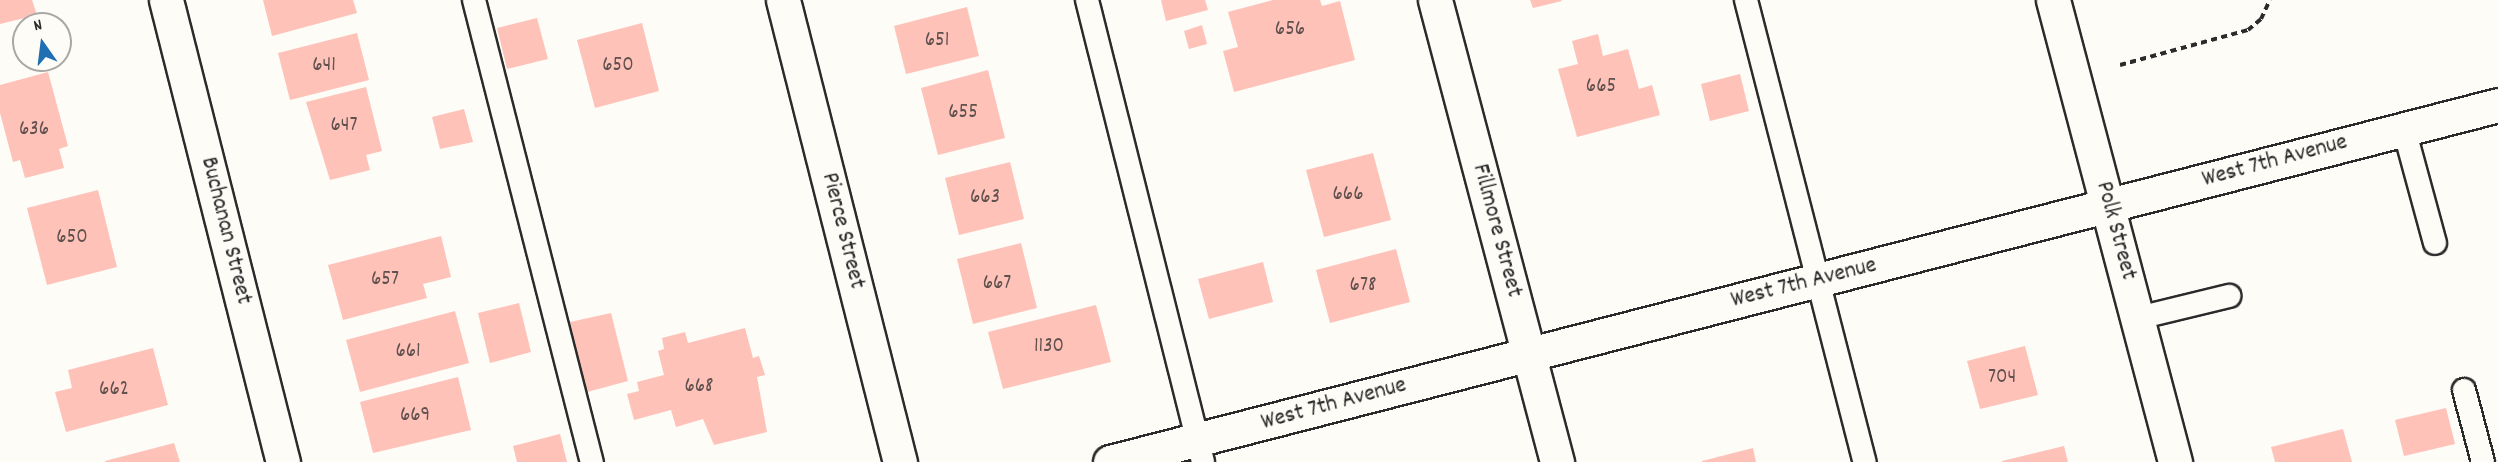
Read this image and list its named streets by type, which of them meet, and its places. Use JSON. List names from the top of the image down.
{
  "streets": {
    "street": [
      "West 7th Avenue",
      "Buchanan Street",
      "Pierce Street",
      "Fillmore Street",
      "Polk Street"
    ]
  },
  "crossings": [
    ["West 7th Avenue", "Fillmore Street"],
    ["West 7th Avenue", "Polk Street"]
  ],
  "house_numbers": [
    "656",
    "651",
    "641",
    "650",
    "665",
    "655",
    "647",
    "636",
    "666",
    "663",
    "650",
    "657",
    "667",
    "678",
    "1130",
    "661",
    "704",
    "668",
    "662",
    "669"
  ],
  "north": "top"
}
